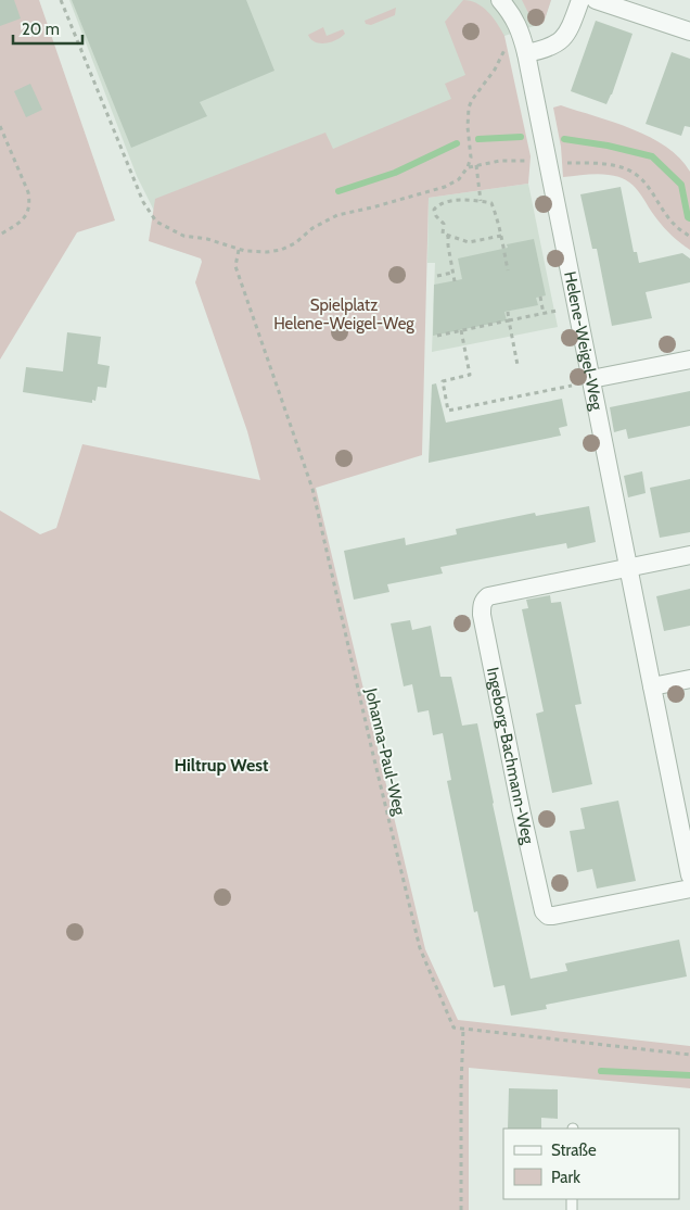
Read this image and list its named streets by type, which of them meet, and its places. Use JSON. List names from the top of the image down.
{
  "streets": {
    "street": ["Helene-Weigel-Weg", "Ingeborg-Bachmann-Weg"],
    "path": ["Johanna-Paul-Weg"]
  },
  "crossings": [
    ["Helene-Weigel-Weg", "Ingeborg-Bachmann-Weg"]
  ],
  "districts": ["Hiltrup West"],
  "parks": ["Spielplatz Helene-Weigel-Weg"],
  "legend": ["Straße", "Park"],
  "scale_bar": "20 m"
}
